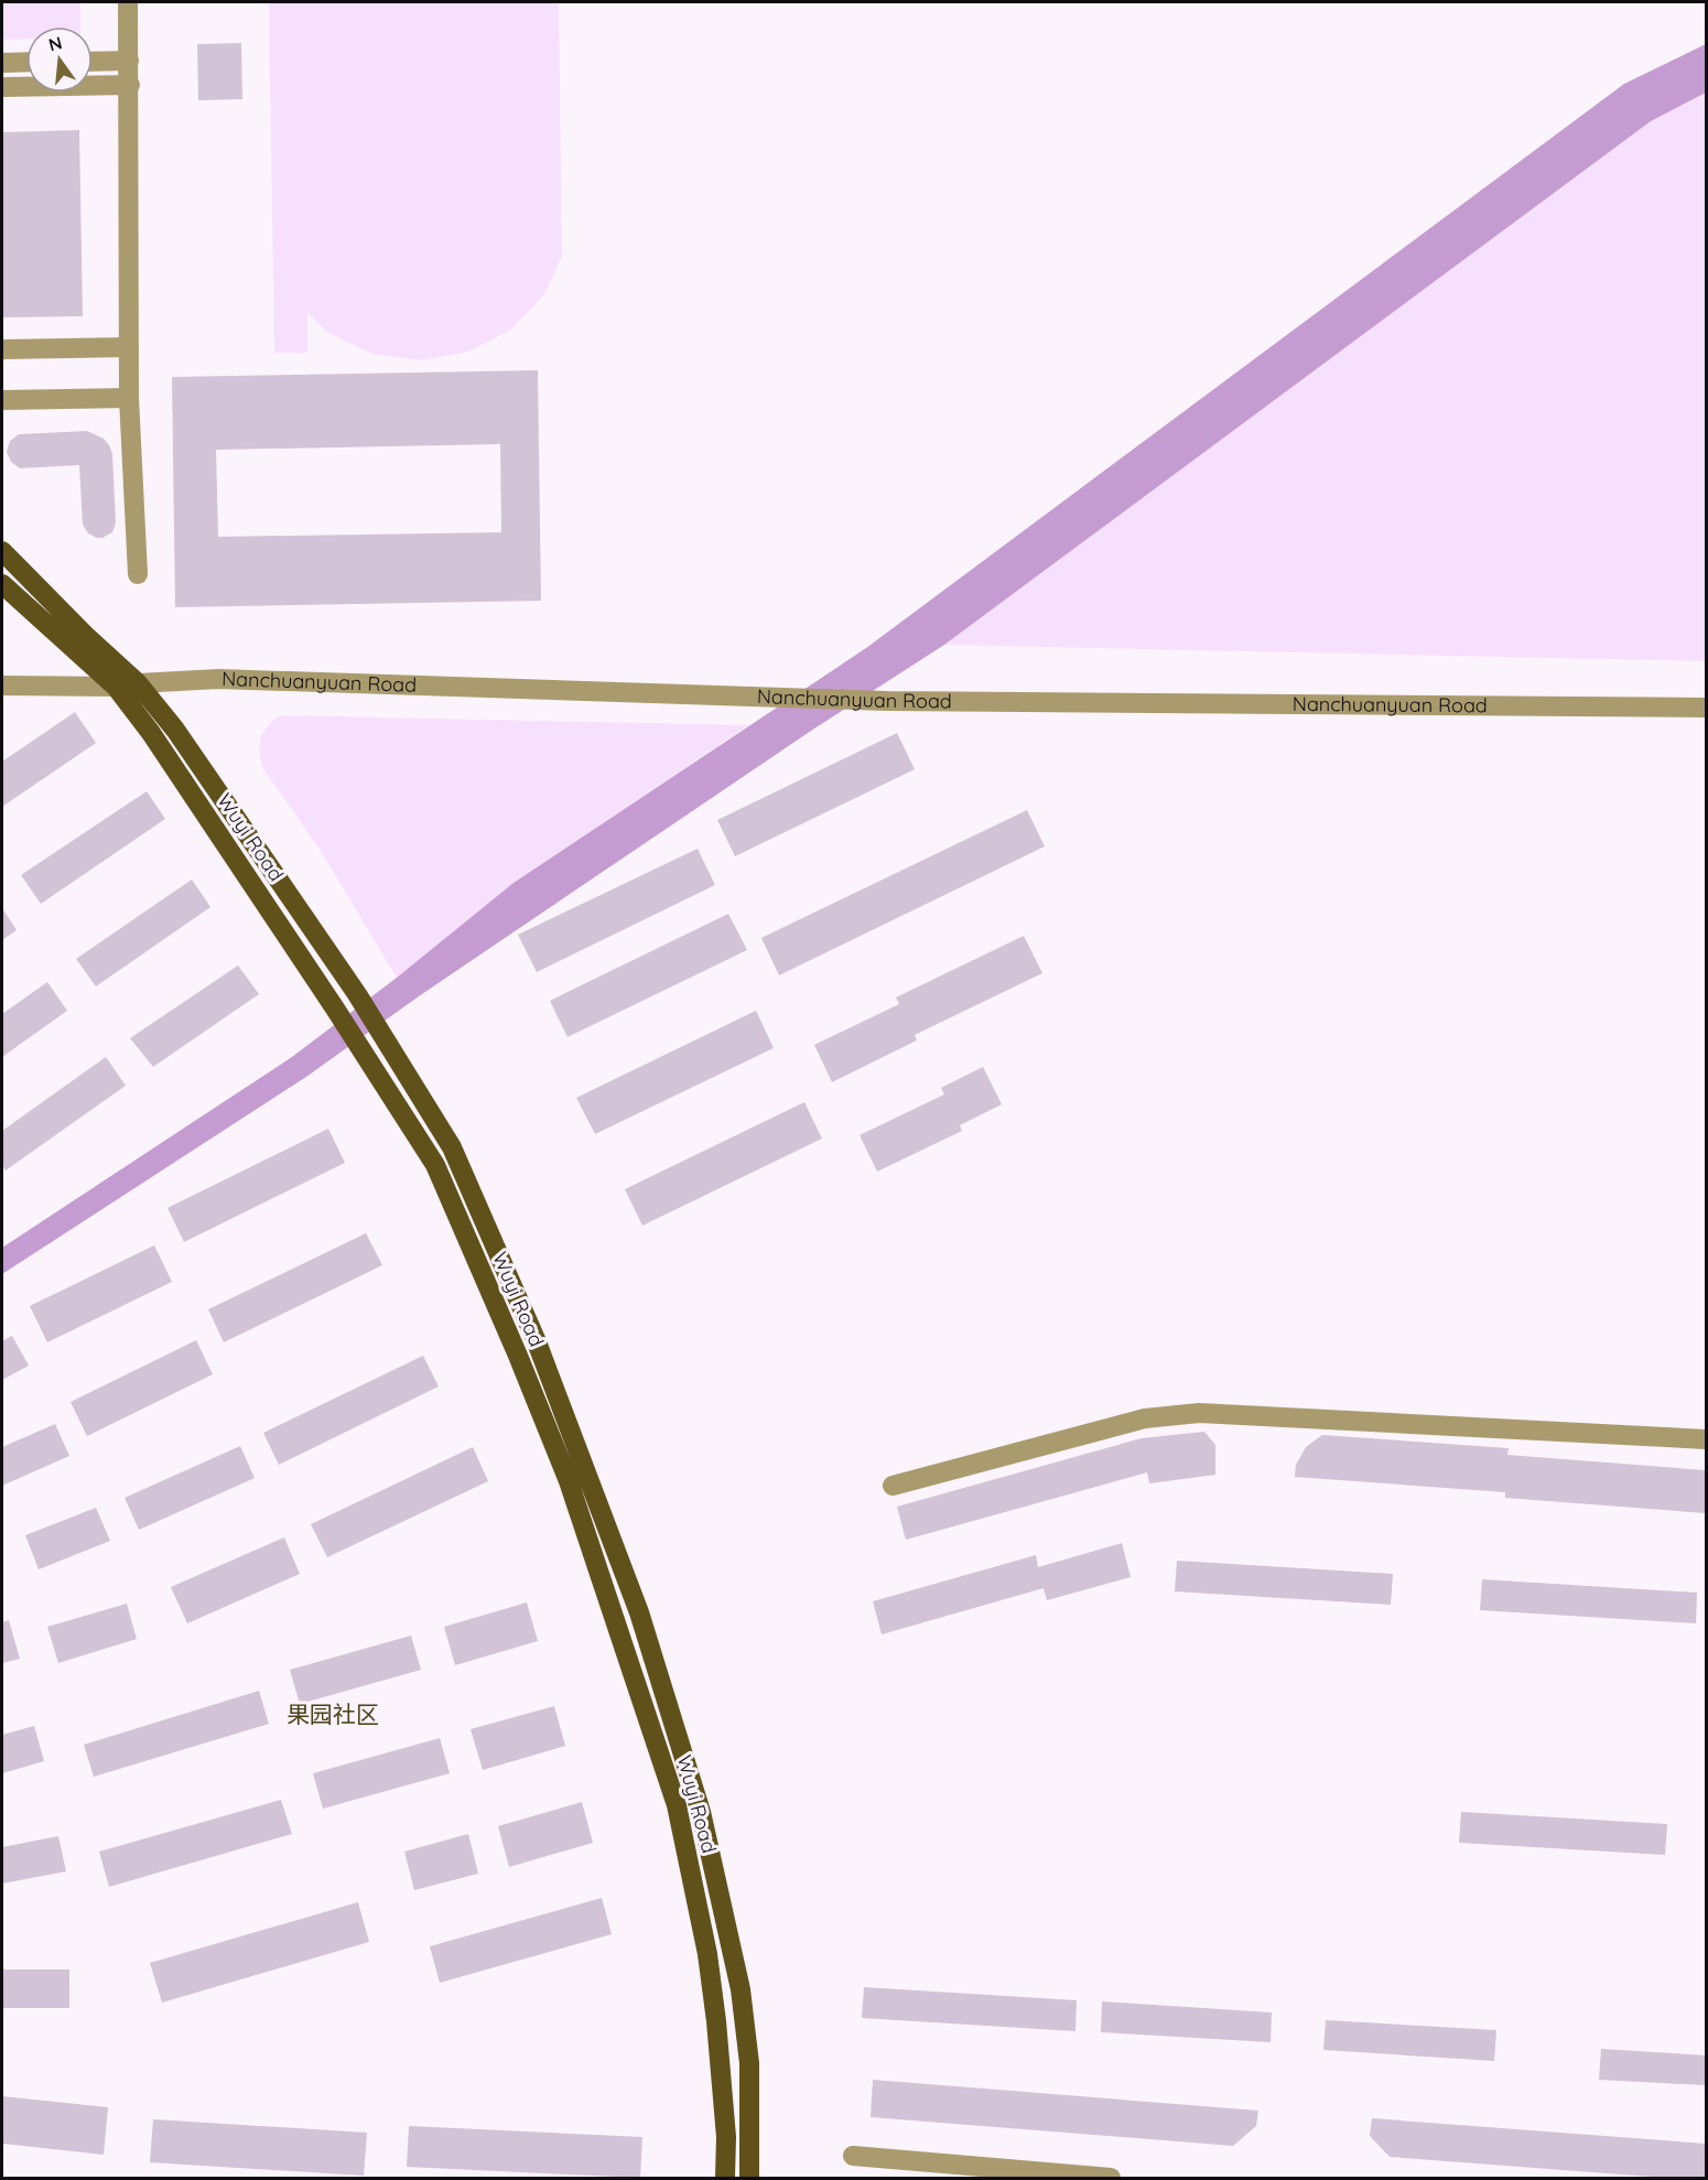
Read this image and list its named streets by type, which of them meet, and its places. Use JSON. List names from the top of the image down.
{
  "streets": {
    "main road": ["Wuyi Road"],
    "street": ["Nanchuanyuan Road"]
  },
  "crossings": [
    ["Nanchuanyuan Road", "Wuyi Road"]
  ],
  "districts": ["果园社区"],
  "north": "top"
}
